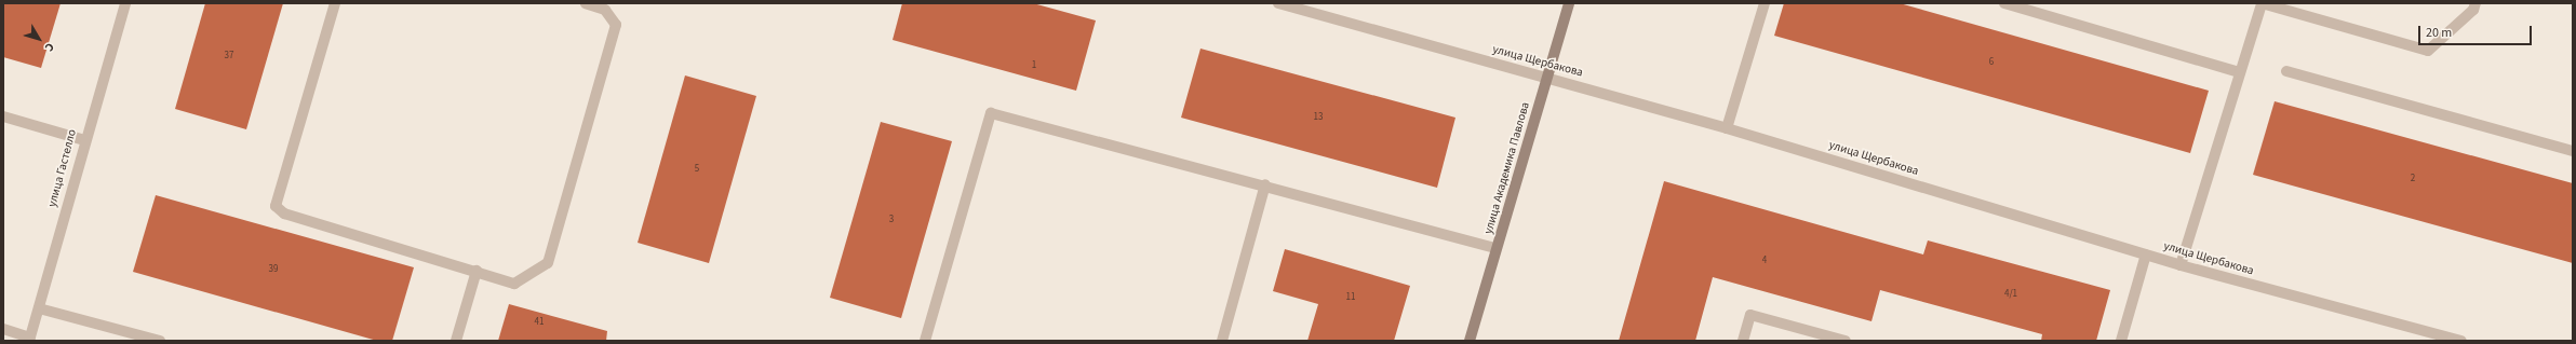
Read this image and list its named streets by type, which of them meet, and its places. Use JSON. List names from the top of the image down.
{
  "streets": {
    "main road": ["улица Академика Павлова"],
    "street": ["улица Щербакова", "улица Гастелло"]
  },
  "crossings": [
    ["улица Щербакова", "улица Академика Павлова"]
  ],
  "house_numbers": [
    "37",
    "6",
    "1",
    "13",
    "5",
    "2",
    "3",
    "4",
    "39",
    "4/1",
    "11",
    "41"
  ],
  "scale_bar": "20 m",
  "north": "bottom right"
}
